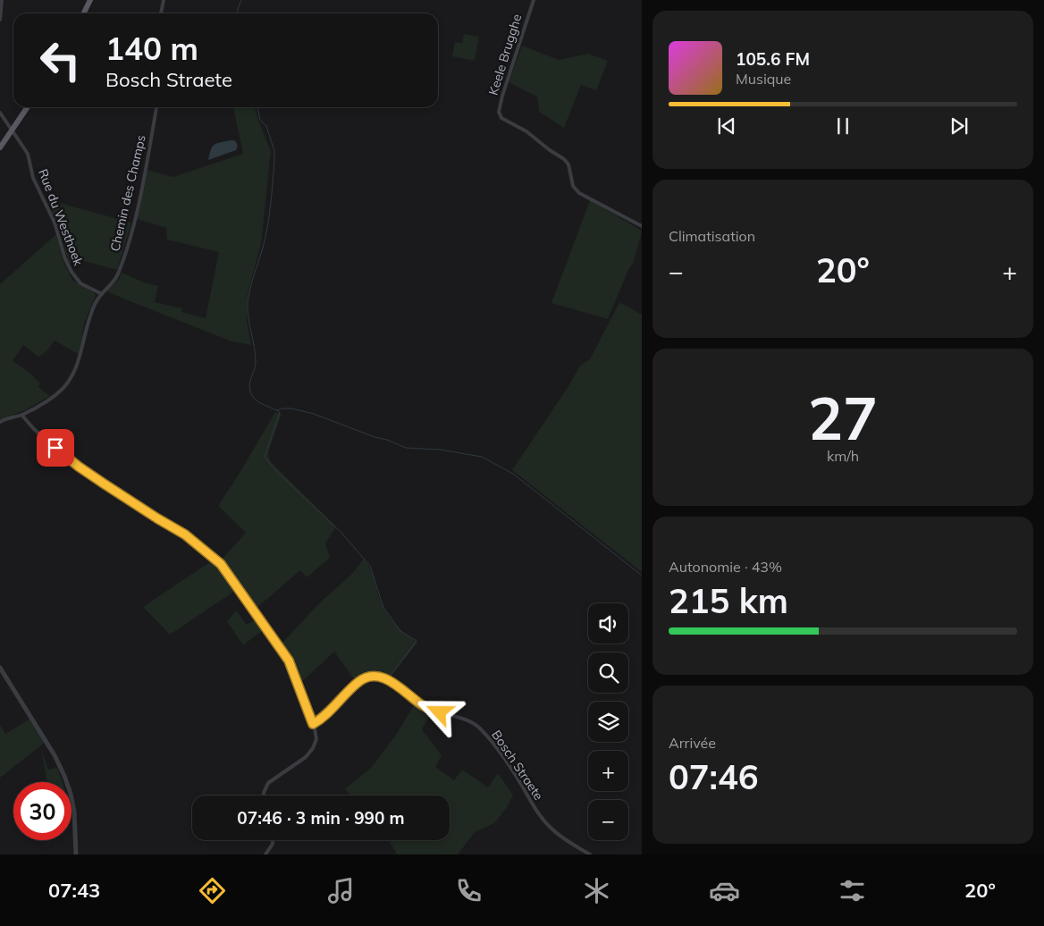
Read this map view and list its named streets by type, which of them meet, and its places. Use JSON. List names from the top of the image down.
{
  "streets": {
    "street": [
      "Keele Brugghe",
      "Chemin des Champs",
      "Rue du Westhoek",
      "Bosch Straete"
    ]
  },
  "crossings": [
    ["Chemin des Champs", "Rue du Westhoek"]
  ],
  "page": {
    "turn": ["140 m", "Bosch Straete"],
    "song": ["105.6 FM", "Musique"],
    "tile": [
      "Climatisation",
      ["27", "km/h"],
      ["Autonomie · 43%", "215 km"],
      ["Arrivée", "07:46"]
    ],
    "heat": ["−", "20°", "+"],
    "map_buttons": ["+", "−"],
    "limit": "30",
    "trip": "07:46 · 3 min · 990 m",
    "tabs": ["07:43", "20°"]
  }
}
